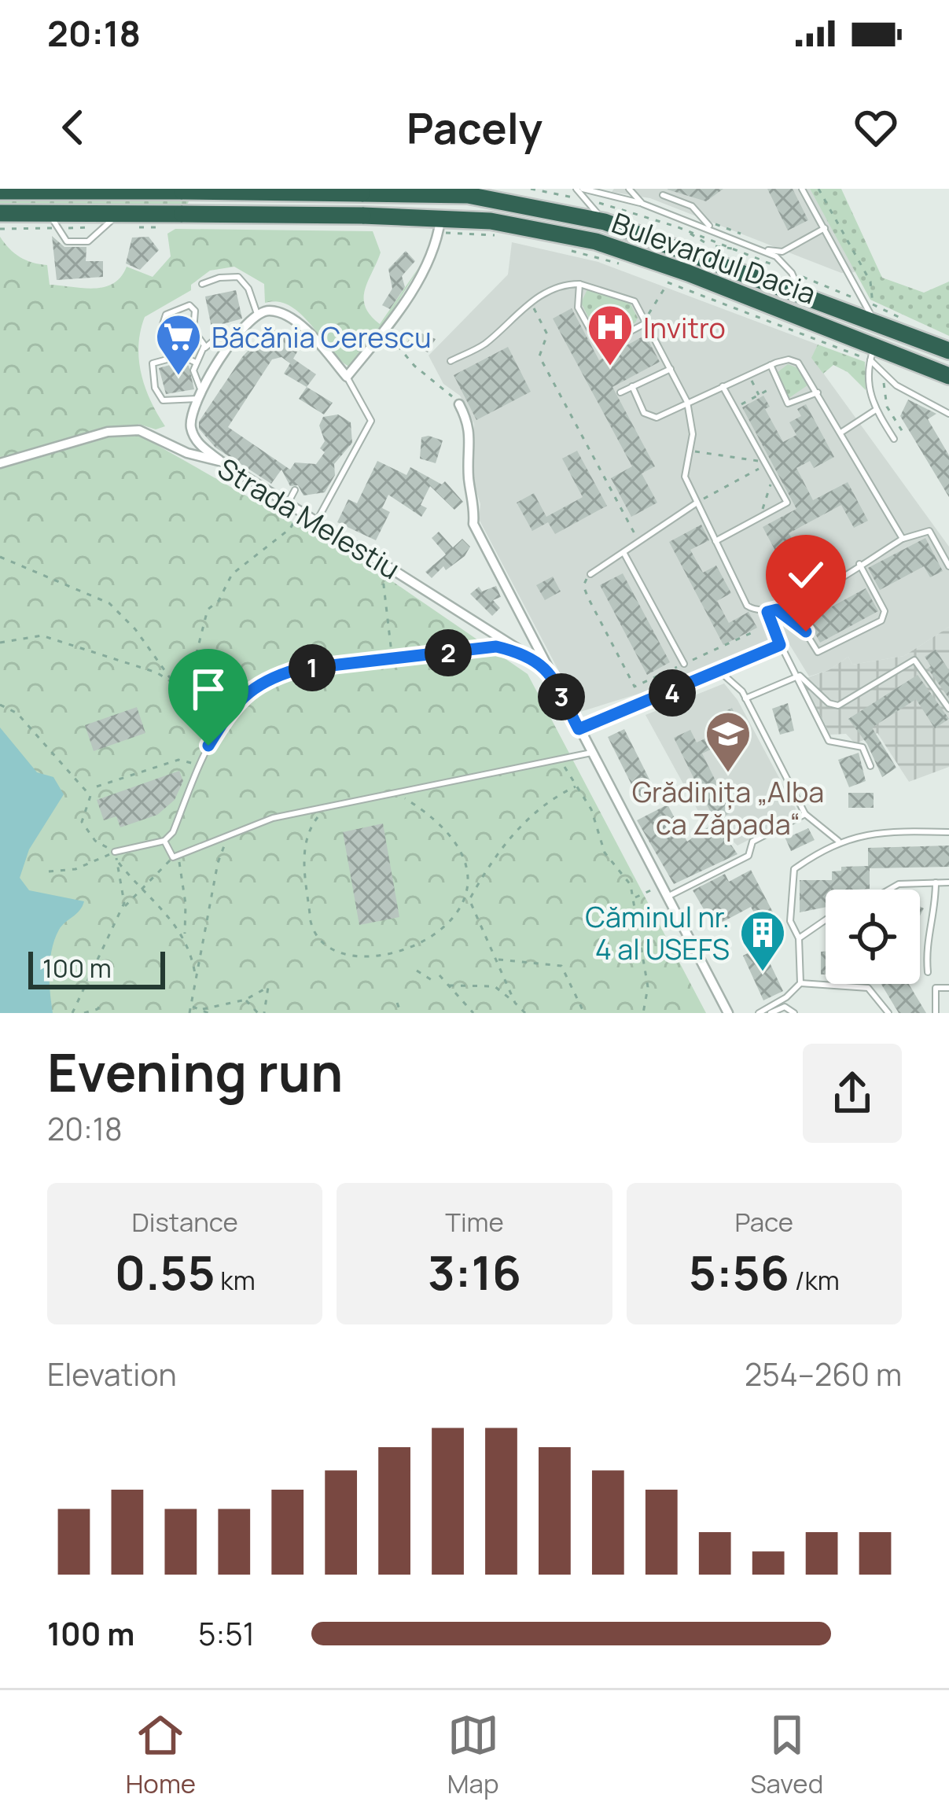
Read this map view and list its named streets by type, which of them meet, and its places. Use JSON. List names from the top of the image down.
{
  "streets": {
    "highway": ["Bulevardul Dacia"],
    "street": ["Strada Melestiu"]
  },
  "places": {
    "hospital": ["Invitro"],
    "supermarket": ["Băcănia Cerescu"],
    "school or university": ["Grădinița „Alba ca Zăpada“"],
    "building": ["Căminul nr. 4 al USEFS"]
  },
  "scale_bar": "100 m",
  "page": {
    "status": "20:18",
    "header": "Pacely",
    "pins": [
      "2",
      "1",
      "4",
      "3"
    ],
    "scale": "100 m",
    "heading": ["Evening run", "20:18"],
    "stats": [
      ["Distance", "0.55 km"],
      ["Time", "3:16"],
      ["Pace", "5:56 /km"]
    ],
    "chart": ["Elevation", "254–260 m"],
    "list": [
      {
        "name": "100 m",
        "note": "5:51"
      }
    ],
    "tabs": ["Home", "Map", "Saved"]
  }
}
